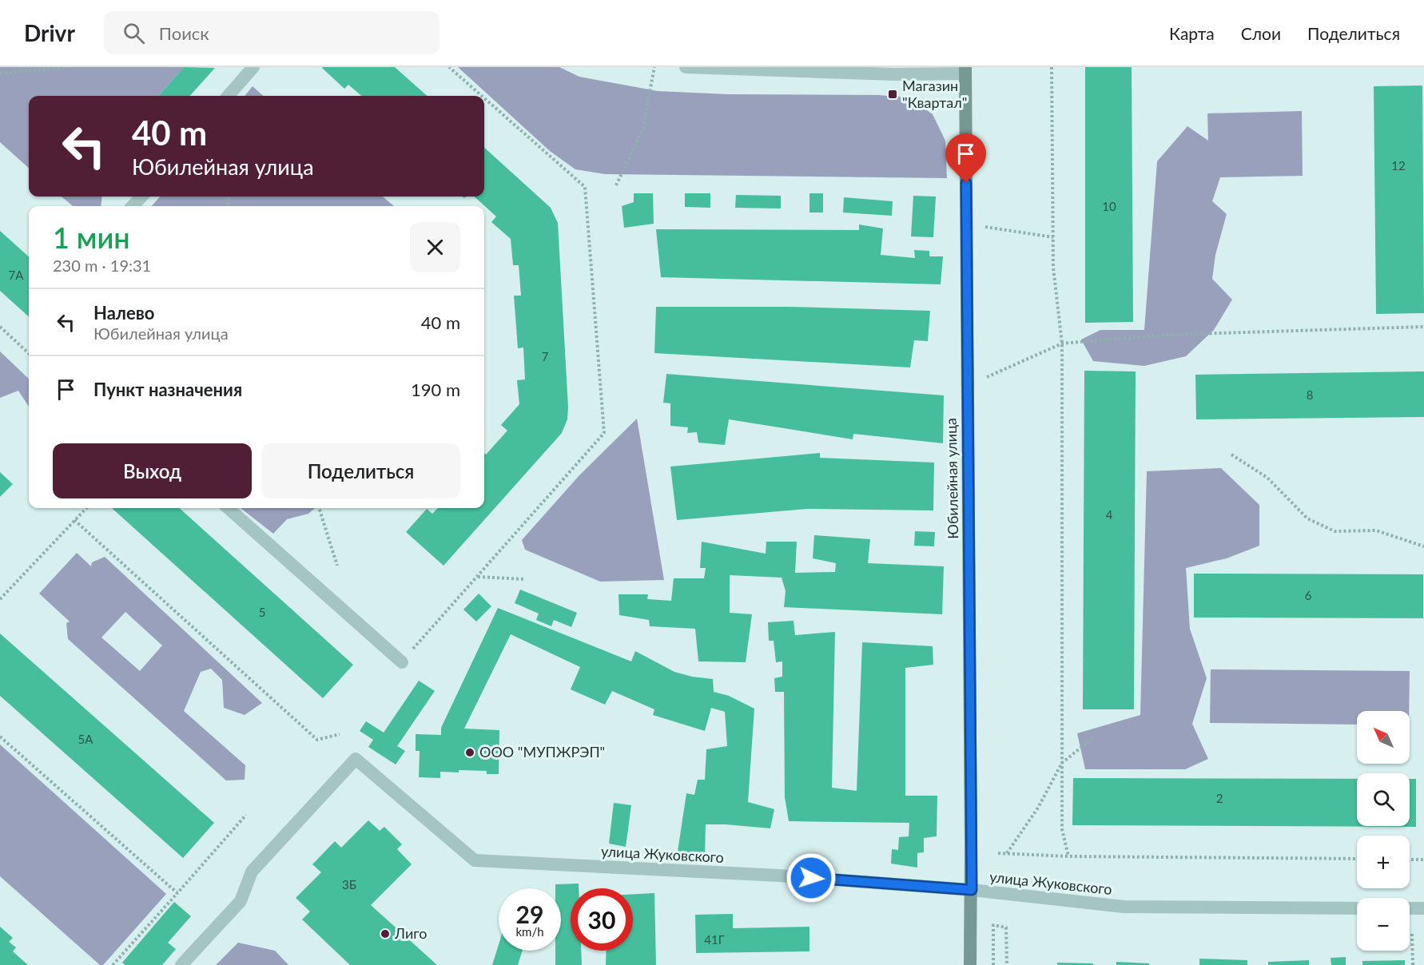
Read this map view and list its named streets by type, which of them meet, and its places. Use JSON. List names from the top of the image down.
{
  "streets": {
    "main road": ["Юбилейная улица"],
    "street": ["улица Жуковского"]
  },
  "crossings": [
    ["Юбилейная улица", "улица Жуковского"]
  ],
  "places": {
    "transit": ["Магазин \"Квартал\""],
    "other": ["ООО \"МУПЖРЭП\"", "Лиго"]
  },
  "house_numbers": [
    "12",
    "10",
    "7А",
    "7",
    "8",
    "4",
    "6",
    "5",
    "5А",
    "2",
    "3Б",
    "41Г"
  ],
  "north": "top left",
  "page": {
    "header": "Drivr",
    "search": "Поиск",
    "nav": ["Карта", "Слои", "Поделиться"],
    "turn": ["40 m", "Юбилейная улица"],
    "heading": ["1 мин", "230 m · 19:31"],
    "list": [
      {
        "name": "Налево",
        "note": "Юбилейная улица",
        "value": "40 m"
      },
      {
        "name": "Пункт назначения",
        "value": "190 m"
      }
    ],
    "buttons": ["Выход", "Поделиться"],
    "map_buttons": ["+", "−"],
    "speed": "29 km/h",
    "limit": "30"
  }
}
